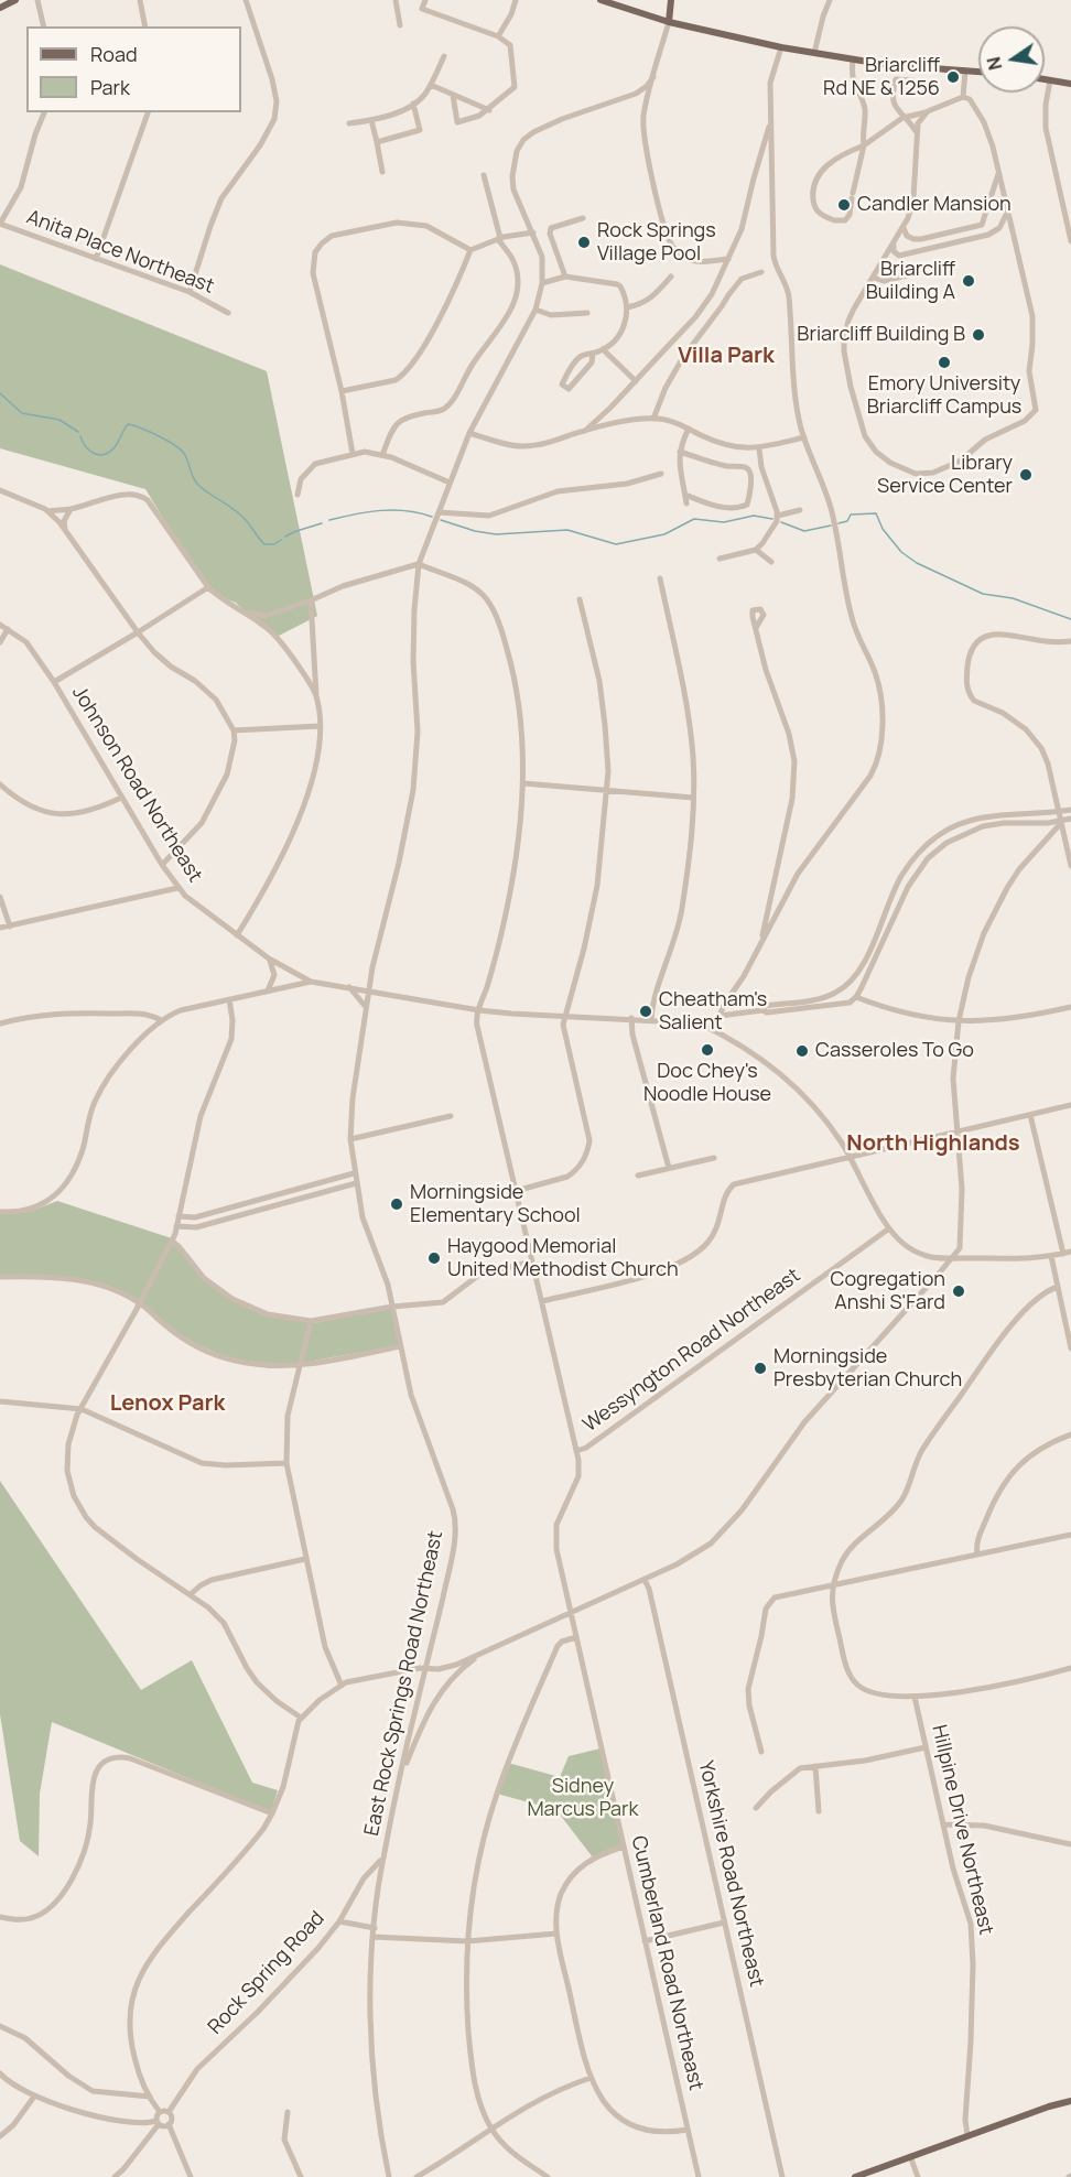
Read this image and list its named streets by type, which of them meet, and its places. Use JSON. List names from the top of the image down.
{
  "streets": {
    "street": [
      "Anita Place Northeast",
      "Johnson Road Northeast",
      "Wessyngton Road Northeast",
      "East Rock Springs Road Northeast",
      "Hillpine Drive Northeast",
      "Yorkshire Road Northeast",
      "Cumberland Road Northeast",
      "Rock Spring Road"
    ]
  },
  "crossings": [
    ["Johnson Road Northeast", "Wessyngton Road Northeast"],
    ["Johnson Road Northeast", "East Rock Springs Road Northeast"],
    ["Johnson Road Northeast", "Cumberland Road Northeast"],
    ["Wessyngton Road Northeast", "Cumberland Road Northeast"],
    ["East Rock Springs Road Northeast", "Cumberland Road Northeast"],
    ["East Rock Springs Road Northeast", "Rock Spring Road"]
  ],
  "districts": ["Villa Park", "North Highlands", "Lenox Park"],
  "parks": ["Sidney Marcus Park"],
  "places": [
    "Briarcliff Rd NE & 1256",
    "Candler Mansion",
    "Rock Springs Village Pool",
    "Briarcliff Building A",
    "Briarcliff Building B",
    "Emory University Briarcliff Campus",
    "Library Service Center",
    "Cheatham's Salient",
    "Doc Chey's Noodle House",
    "Casseroles To Go",
    "Morningside Elementary School",
    "Haygood Memorial United Methodist Church",
    "Cogregation Anshi S'Fard",
    "Morningside Presbyterian Church"
  ],
  "legend": ["Road", "Park"],
  "north": "left"
}
